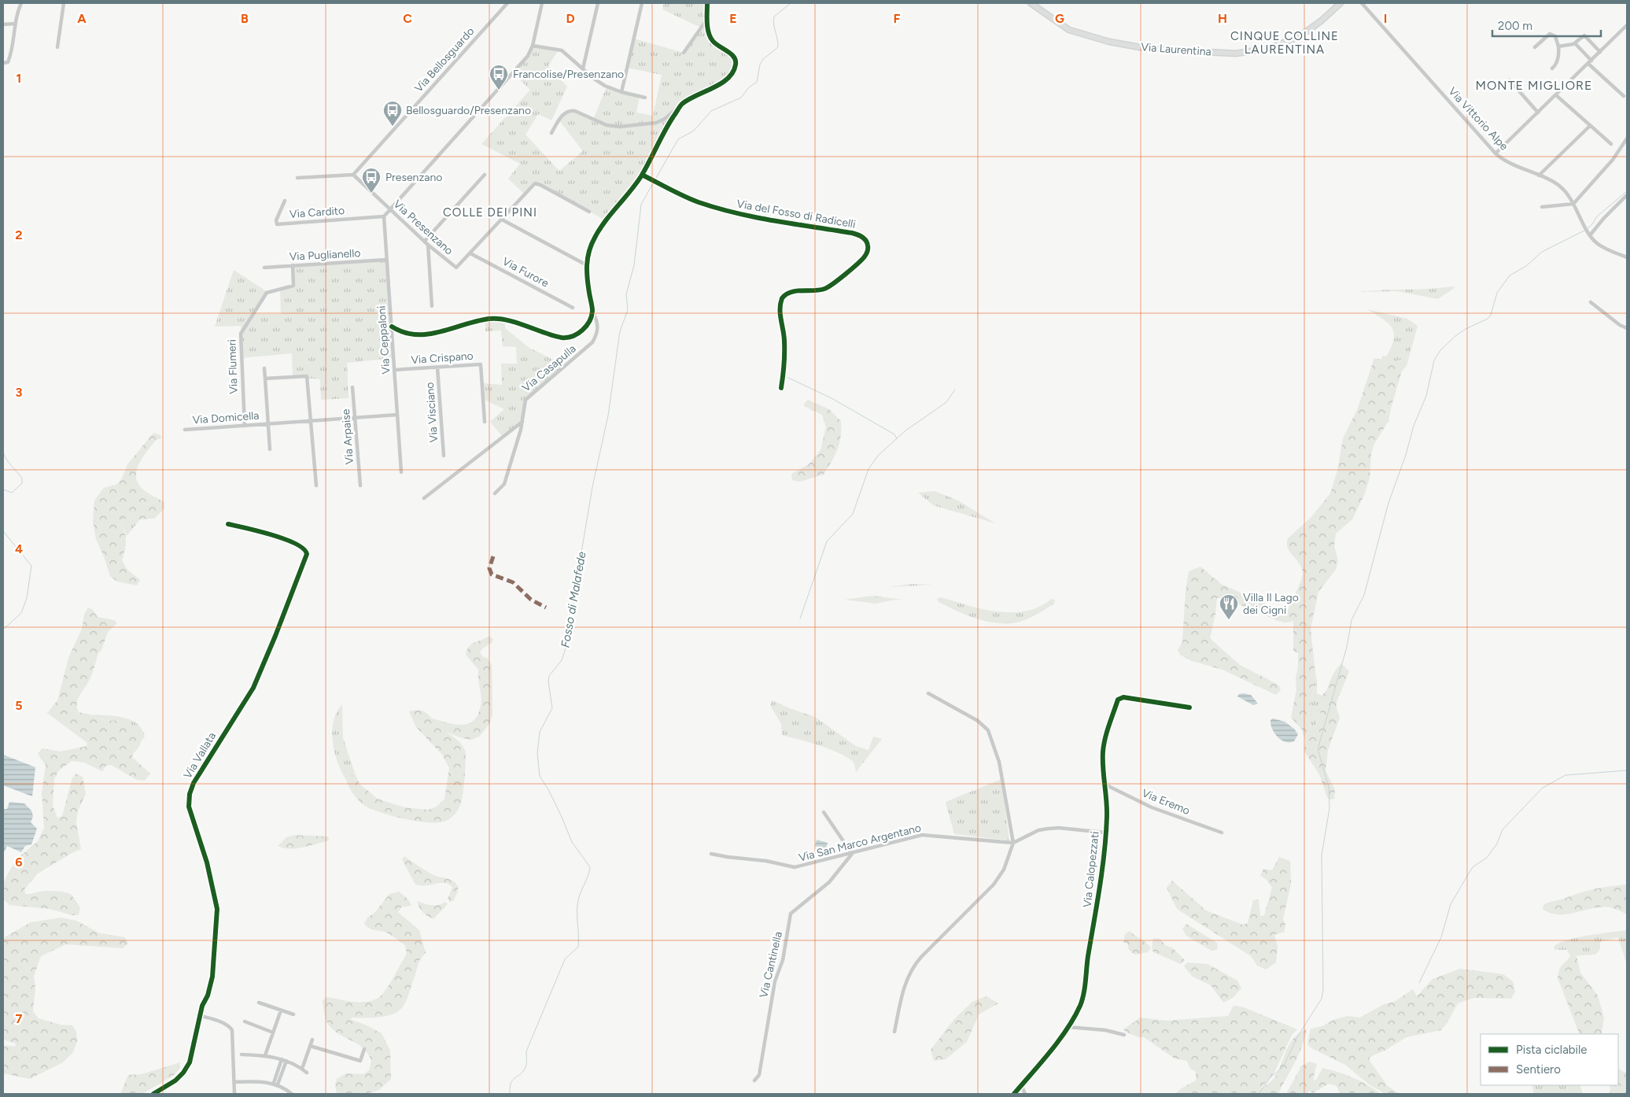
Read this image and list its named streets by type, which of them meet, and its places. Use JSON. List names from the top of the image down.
{
  "streets": {
    "main road": ["Via Laurentina"],
    "street": [
      "Via Bellosguardo",
      "Via Vittorio Alpe",
      "Via Cardito",
      "Via del Fosso di Radicelli",
      "Via Presenzano",
      "Via Puglianello",
      "Via Furore",
      "Via Ceppaloni",
      "Via Crispano",
      "Via Flumeri",
      "Via Casapulla",
      "Via Visciano",
      "Via Domicella",
      "Via Arpaise",
      "Via Vallata",
      "Via Eremo",
      "Via San Marco Argentano",
      "Via Calopezzati",
      "Via Cantinella"
    ]
  },
  "crossings": [
    ["Via Bellosguardo", "Via Presenzano"],
    ["Via Cardito", "Via Ceppaloni"],
    ["Via Presenzano", "Via Furore"],
    ["Via Puglianello", "Via Ceppaloni"],
    ["Via Puglianello", "Via Flumeri"],
    ["Via Ceppaloni", "Via Crispano"],
    ["Via Ceppaloni", "Via Domicella"],
    ["Via Crispano", "Via Visciano"],
    ["Via Flumeri", "Via Domicella"],
    ["Via Domicella", "Via Arpaise"],
    ["Via Eremo", "Via Calopezzati"],
    ["Via San Marco Argentano", "Via Cantinella"]
  ],
  "districts": ["CINQUE COLLINE LAURENTINA", "MONTE MIGLIORE", "COLLE DEI PINI"],
  "water": ["Fosso di Malafede"],
  "places": {
    "bus stop": ["Francolise/Presenzano", "Bellosguardo/Presenzano", "Presenzano"],
    "restaurant": ["Villa Il Lago dei Cigni"]
  },
  "legend": ["Pista ciclabile", "Sentiero"],
  "scale_bar": "200 m",
  "grid": {
    "columns": [
      "A",
      "B",
      "C",
      "D",
      "E",
      "F",
      "G",
      "H",
      "I"
    ],
    "rows": [
      "1",
      "2",
      "3",
      "4",
      "5",
      "6",
      "7"
    ]
  }
}
